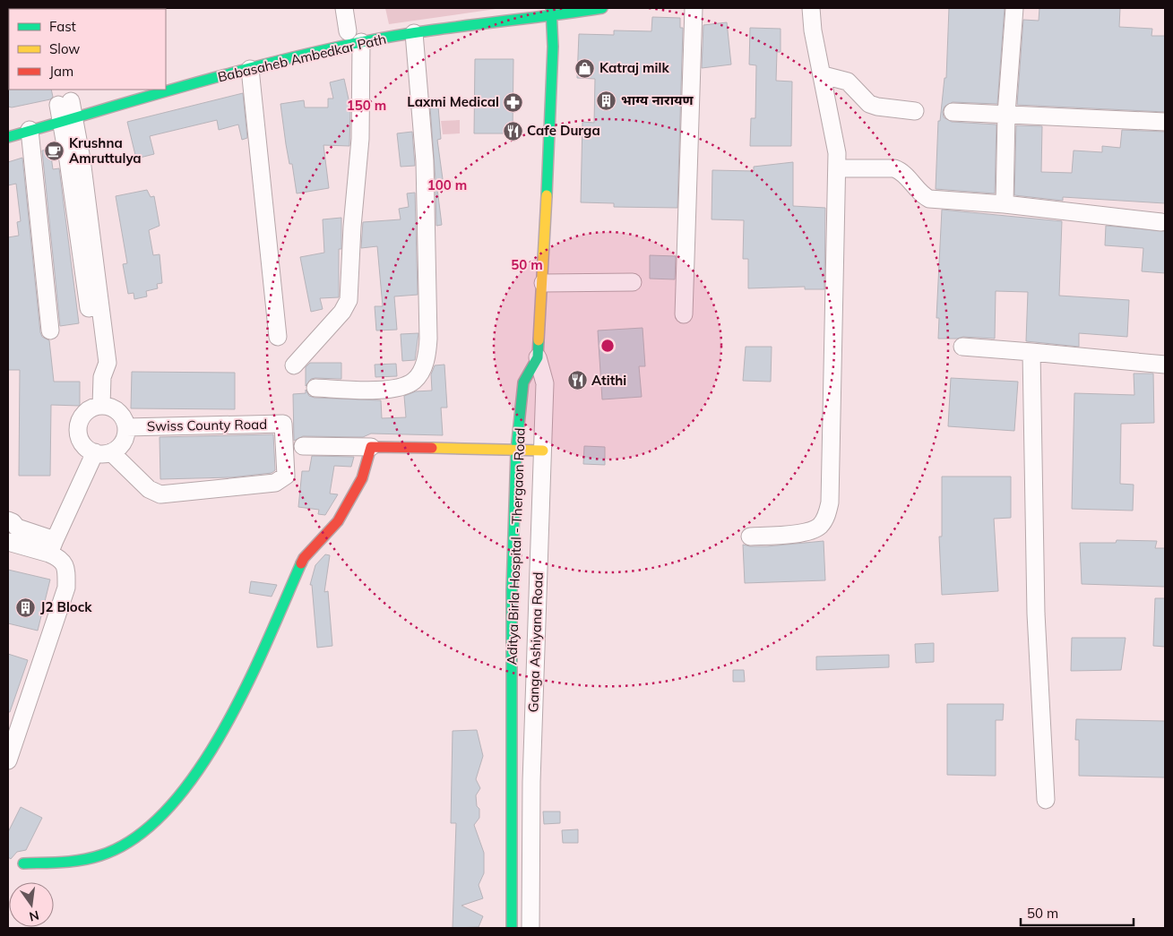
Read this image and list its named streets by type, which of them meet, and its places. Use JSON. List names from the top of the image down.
{
  "streets": {
    "street": [
      "Babasaheb Ambedkar Path",
      "Swiss County Road",
      "Aditya Birla Hospital - Thergaon Road",
      "Ganga Ashiyana Road"
    ]
  },
  "crossings": [
    ["Babasaheb Ambedkar Path", "Aditya Birla Hospital - Thergaon Road"],
    ["Aditya Birla Hospital - Thergaon Road", "Ganga Ashiyana Road"]
  ],
  "places": {
    "shop": ["Katraj milk"],
    "building": ["भाग्य नारायण", "J2 Block"],
    "pharmacy": ["Laxmi Medical"],
    "restaurant": ["Cafe Durga", "Atithi"],
    "cafe": ["Krushna Amruttulya"]
  },
  "legend": ["Fast", "Slow", "Jam"],
  "scale_bar": "50 m",
  "north": "bottom",
  "rings": ["150 m", "100 m", "50 m"]
}
